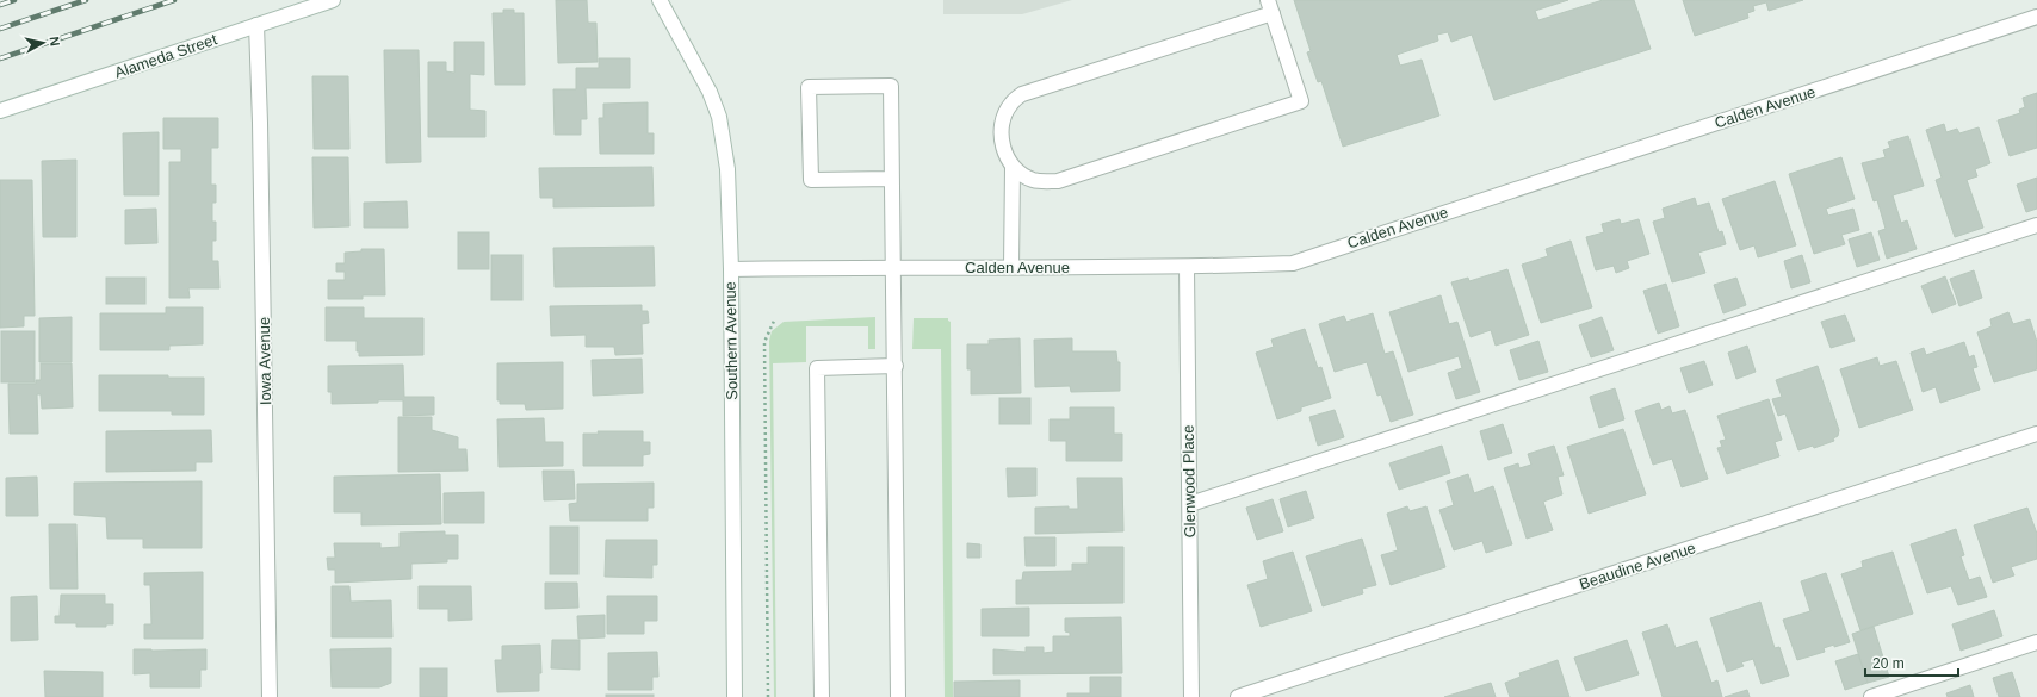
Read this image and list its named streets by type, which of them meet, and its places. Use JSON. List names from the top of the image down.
{
  "streets": {
    "street": [
      "Alameda Street",
      "Calden Avenue",
      "Southern Avenue",
      "Iowa Avenue",
      "Glenwood Place",
      "Beaudine Avenue"
    ]
  },
  "crossings": [
    ["Alameda Street", "Iowa Avenue"],
    ["Calden Avenue", "Southern Avenue"],
    ["Calden Avenue", "Glenwood Place"]
  ],
  "scale_bar": "20 m",
  "north": "right"
}
